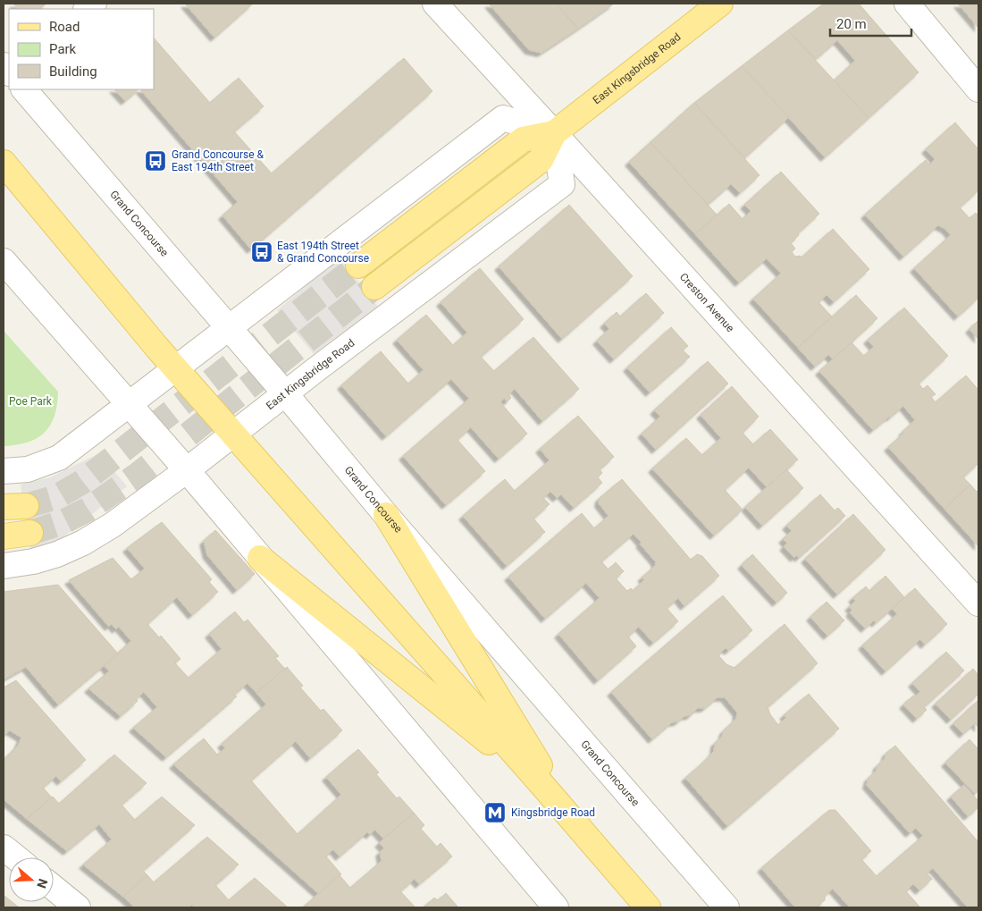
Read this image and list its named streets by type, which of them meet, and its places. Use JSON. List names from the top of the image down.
{
  "streets": {
    "main road": ["East Kingsbridge Road"],
    "street": ["Grand Concourse", "Creston Avenue"]
  },
  "crossings": [
    ["East Kingsbridge Road", "Grand Concourse"],
    ["East Kingsbridge Road", "Creston Avenue"]
  ],
  "parks": ["Poe Park"],
  "places": {
    "bus stop": ["Grand Concourse & East 194th Street", "East 194th Street & Grand Concourse"],
    "metro station": ["Kingsbridge Road"]
  },
  "legend": ["Road", "Park", "Building"],
  "scale_bar": "20 m",
  "north": "right"
}
